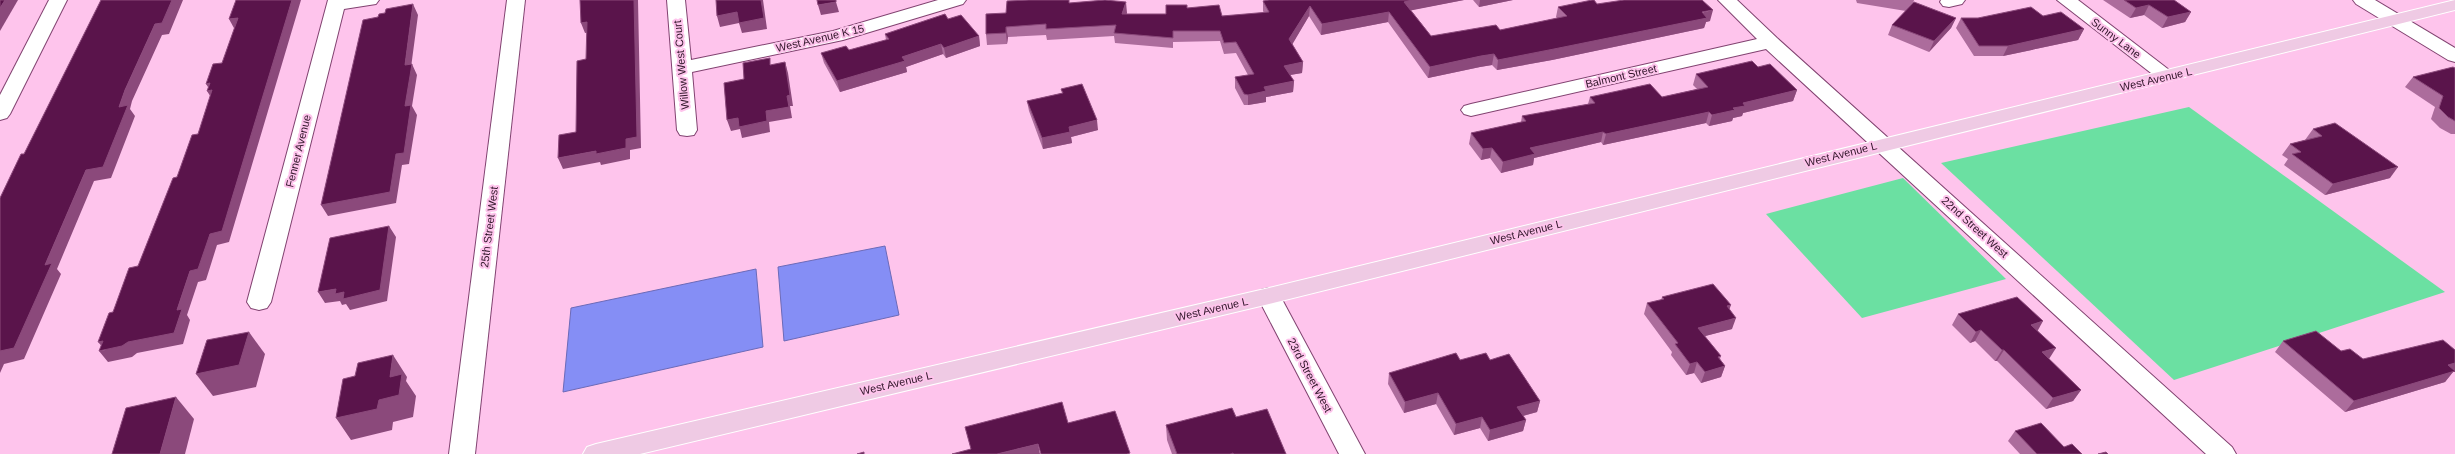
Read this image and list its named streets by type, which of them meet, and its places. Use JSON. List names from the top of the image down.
{
  "streets": {
    "main road": ["West Avenue L"],
    "street": [
      "West Avenue K 15",
      "Sunny Lane",
      "Willow West Court",
      "Balmont Street",
      "Fenner Avenue",
      "25th Street West",
      "22nd Street West",
      "23rd Street West"
    ]
  },
  "crossings": [
    ["West Avenue K 15", "Willow West Court"],
    ["Sunny Lane", "West Avenue L"],
    ["Balmont Street", "22nd Street West"],
    ["West Avenue L", "22nd Street West"],
    ["West Avenue L", "23rd Street West"]
  ]
}
